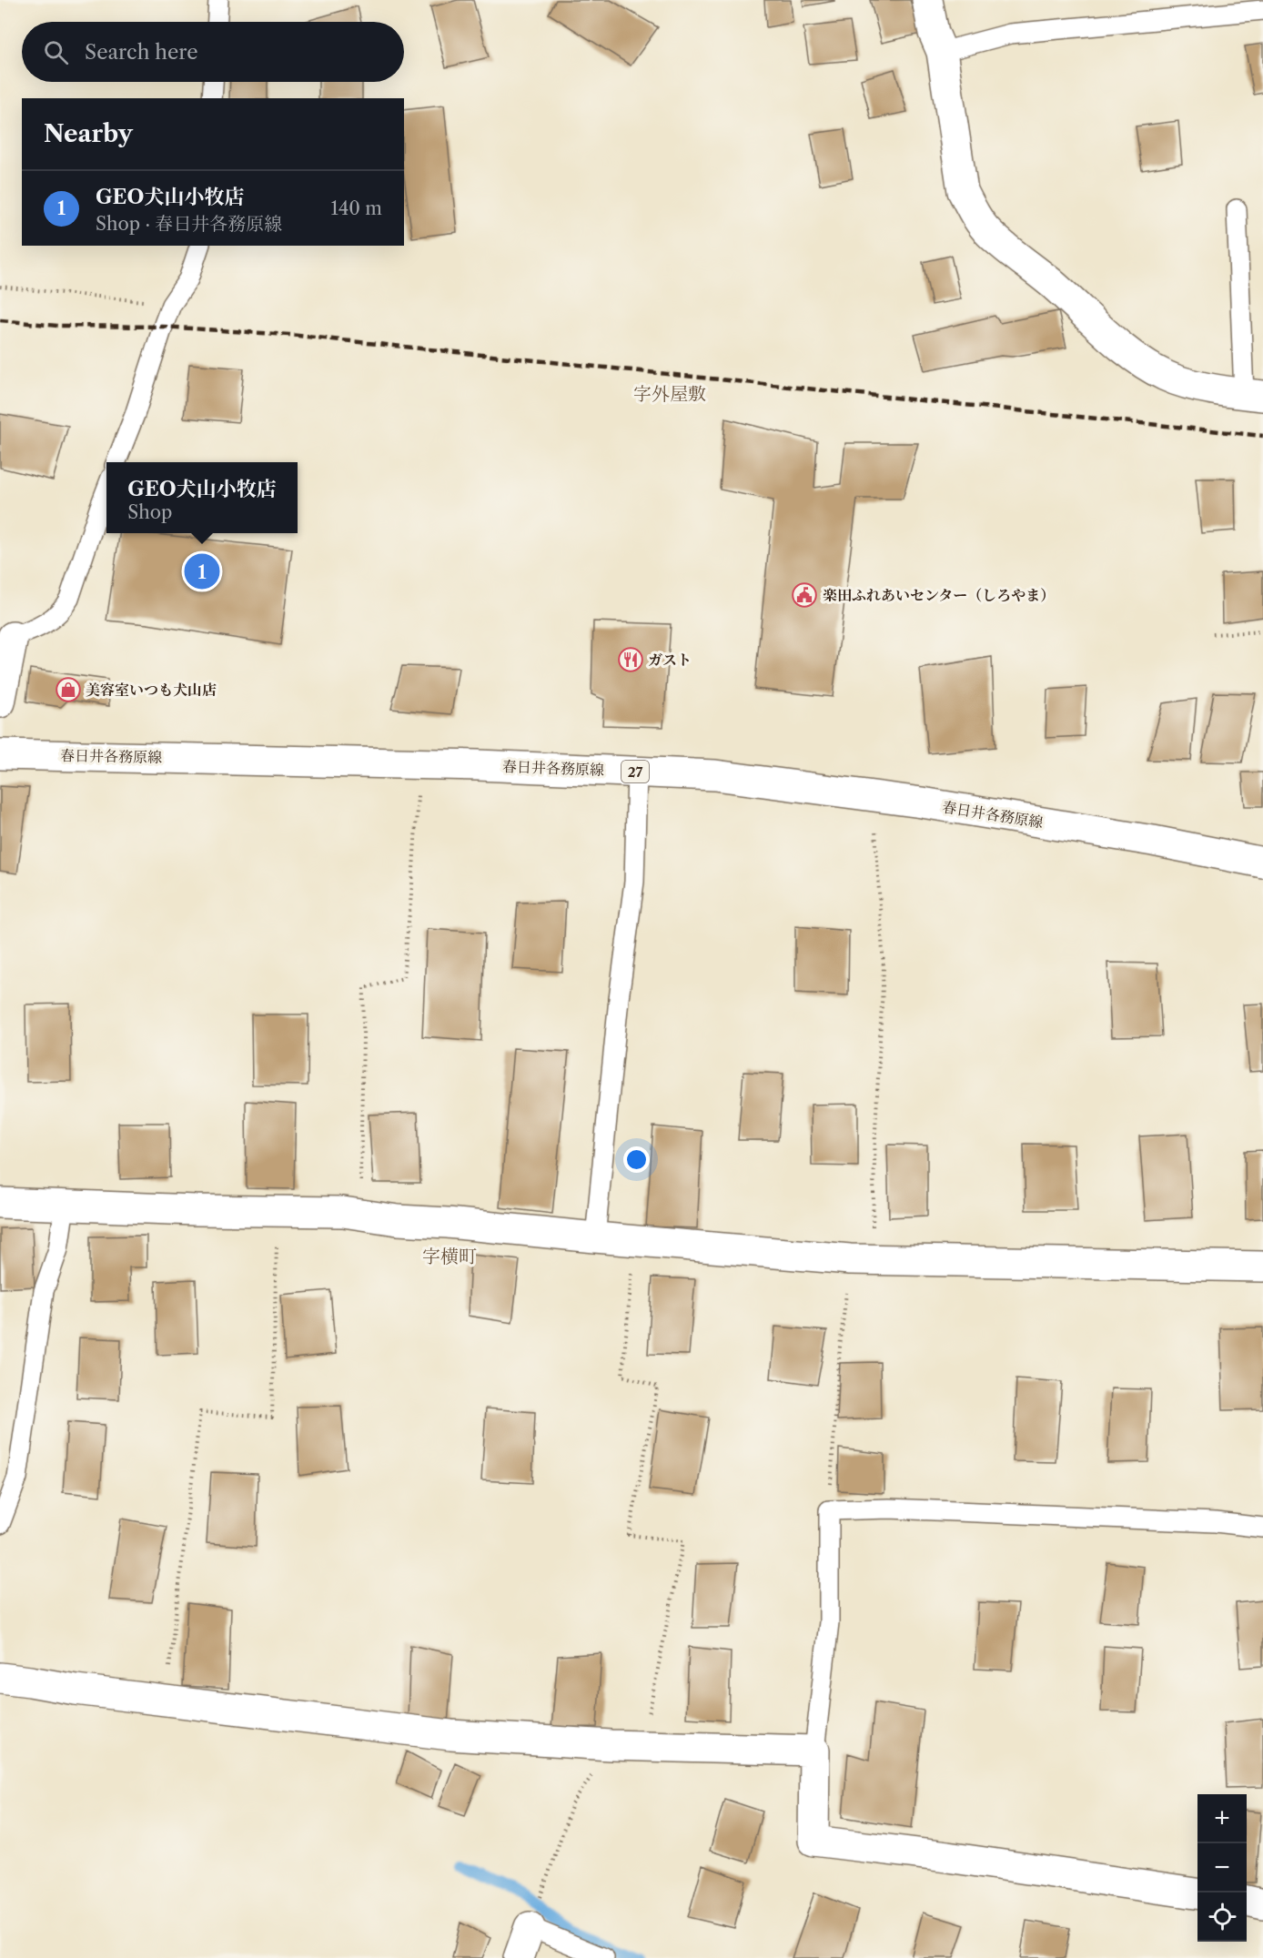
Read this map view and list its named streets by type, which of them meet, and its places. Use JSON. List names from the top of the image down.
{
  "streets": {
    "street": ["春日井各務原線", "27"]
  },
  "districts": ["字外屋敷", "字横町"],
  "places": {
    "public building": ["楽田ふれあいセンター（しろやま）"],
    "restaurant": ["ガスト"],
    "shop": ["美容室いつも犬山店"]
  },
  "page": {
    "search": "Search here",
    "heading": "Nearby",
    "list": [
      {
        "mark": "1",
        "name": "GEO犬山小牧店",
        "note": "Shop · 春日井各務原線",
        "value": "140 m"
      }
    ],
    "popup": ["GEO犬山小牧店", "Shop"],
    "pins": "1",
    "map_buttons": ["+", "−"]
  }
}
